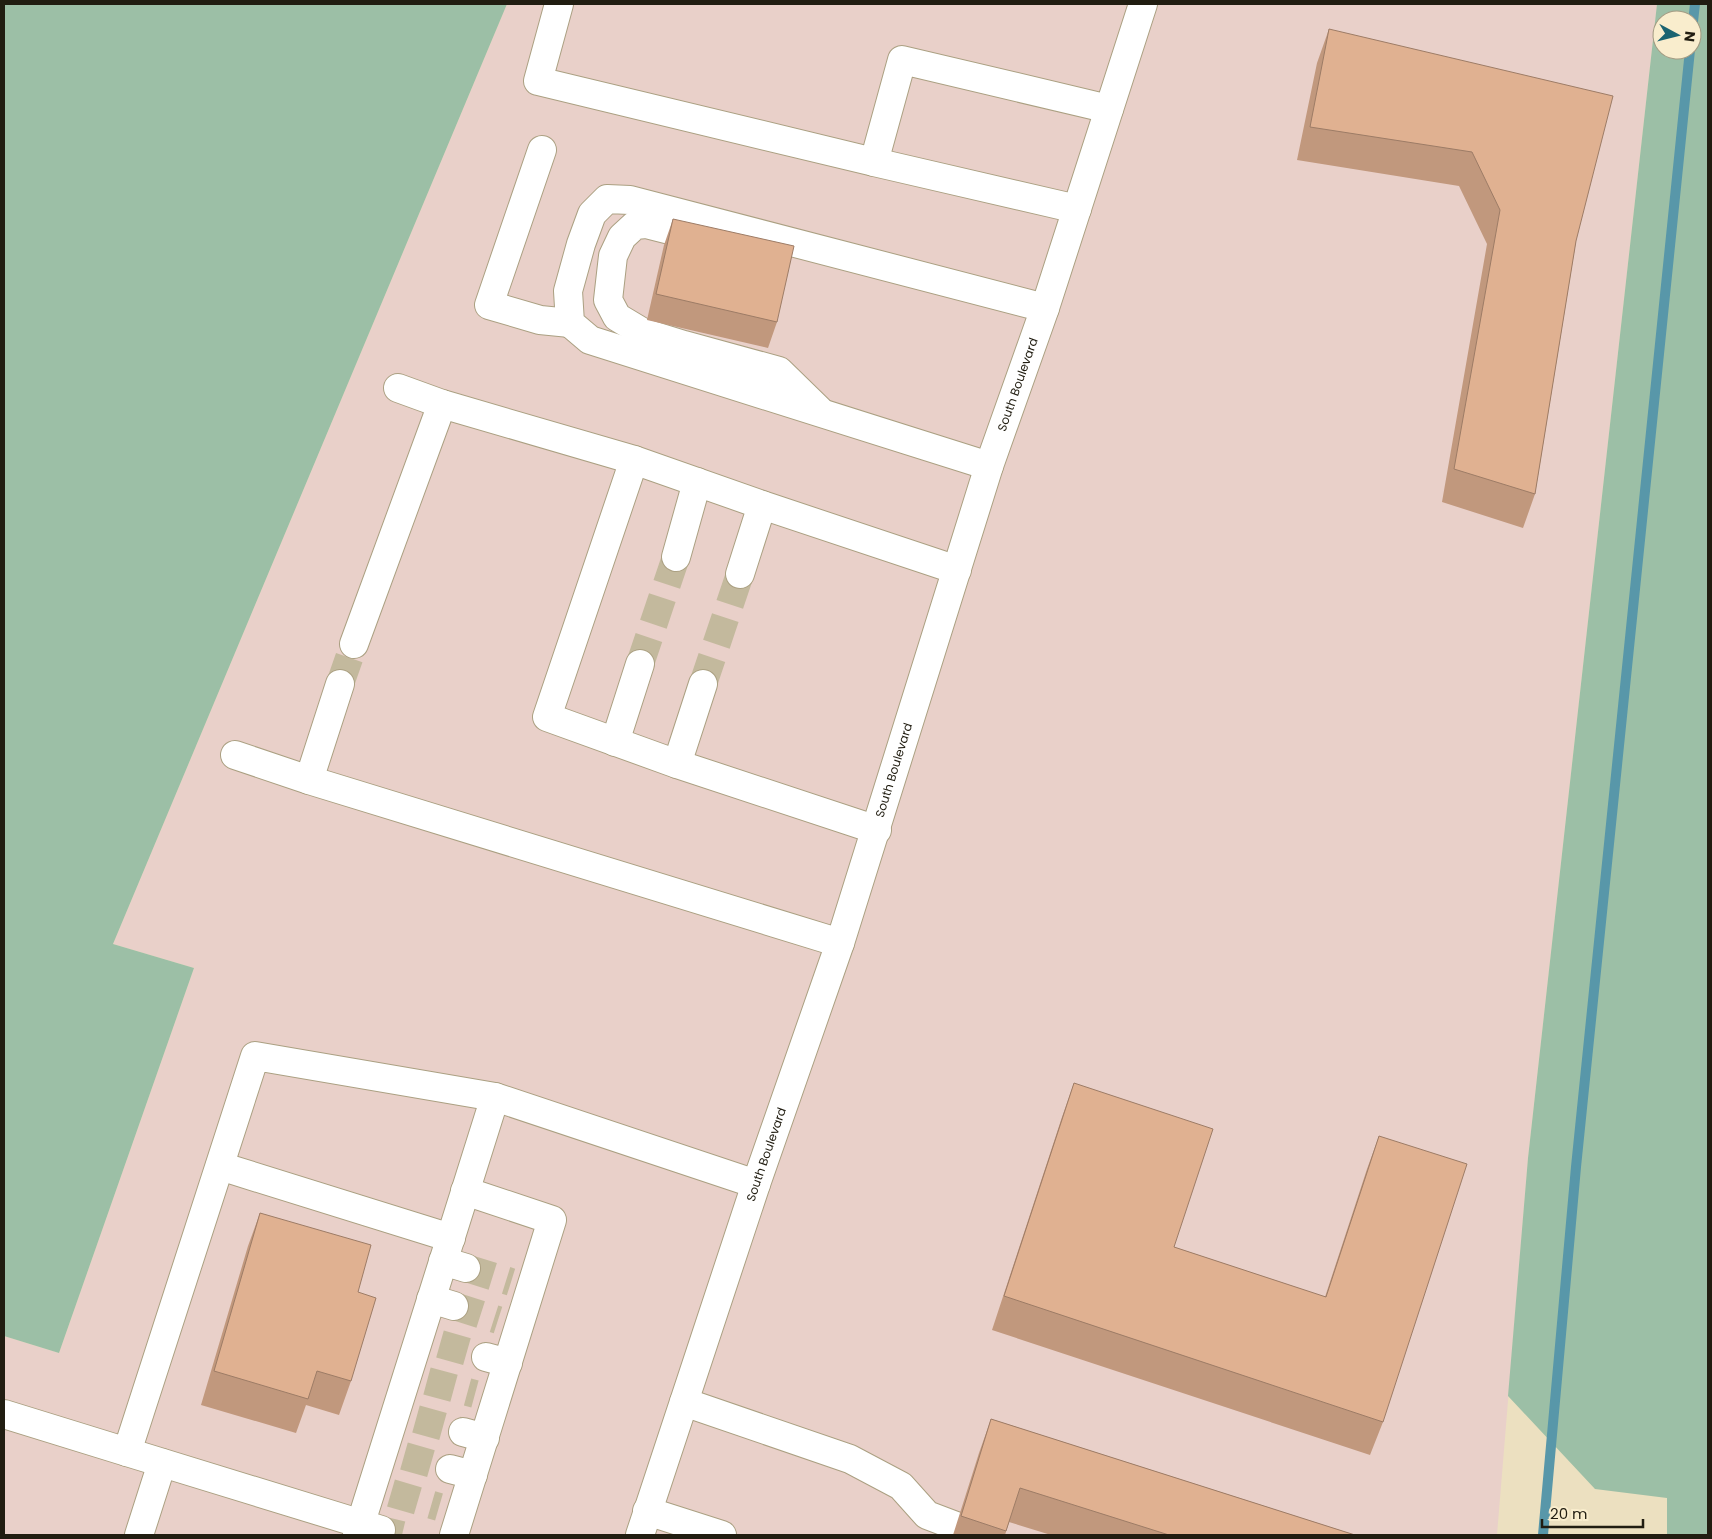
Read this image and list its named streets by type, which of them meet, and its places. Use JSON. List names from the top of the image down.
{
  "streets": {
    "main road": ["South Boulevard"]
  },
  "scale_bar": "20 m",
  "north": "right"
}
